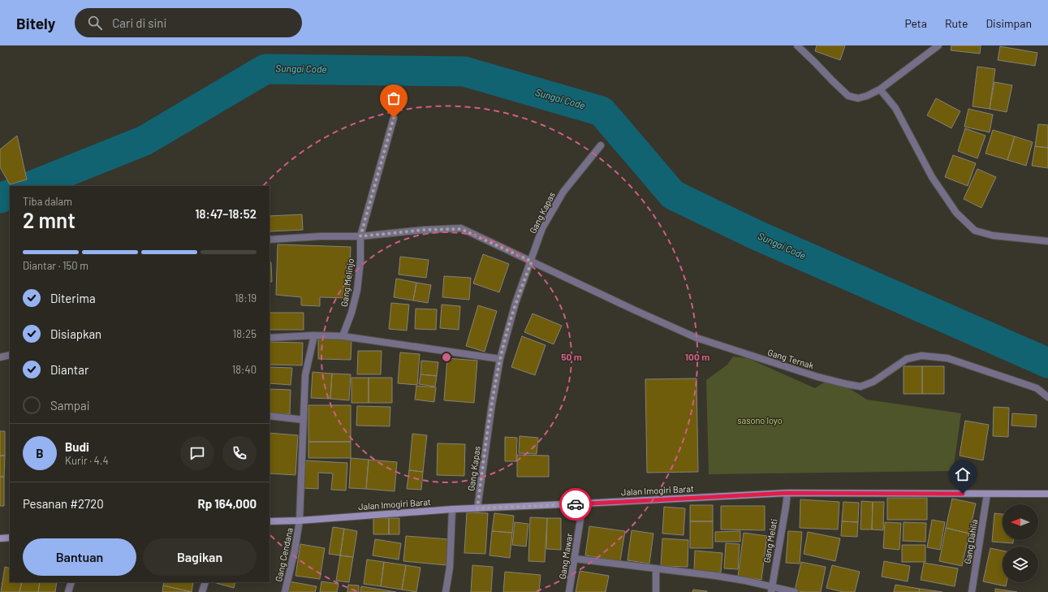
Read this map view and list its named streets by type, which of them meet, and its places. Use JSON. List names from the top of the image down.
{
  "streets": {
    "main road": ["Jalan Imogiri Barat"],
    "street": [
      "Gang Kapas",
      "Gang Melinjo",
      "Gang Ternak",
      "Gang Melati",
      "Gang Dahlia",
      "Gang Cendana",
      "Gang Mawar"
    ]
  },
  "crossings": [
    ["Gang Kapas", "Gang Ternak"],
    ["Gang Kapas", "Jalan Imogiri Barat"],
    ["Gang Melinjo", "Gang Ternak"],
    ["Jalan Imogiri Barat", "Gang Melati"],
    ["Jalan Imogiri Barat", "Gang Dahlia"],
    ["Jalan Imogiri Barat", "Gang Cendana"],
    ["Jalan Imogiri Barat", "Gang Mawar"]
  ],
  "water": ["Sungai Code"],
  "parks": ["sasono loyo"],
  "north": "left",
  "page": {
    "header": "Bitely",
    "search": "Cari di sini",
    "nav": ["Peta", "Rute", "Disimpan"],
    "heading": ["2 mnt", "Tiba dalam", "18:47–18:52"],
    "panel": [
      "Budi",
      "Kurir · 4.4",
      "Pesanan #2720",
      "Rp 164,000"
    ],
    "bar": "Diantar · 150 m",
    "list": [
      ["Diterima", "18:19"],
      ["Disiapkan", "18:25"],
      ["Diantar", "18:40"],
      "Sampai"
    ],
    "round": "B",
    "buttons": ["Bantuan", "Bagikan"]
  },
  "rings": ["50 m", "100 m"]
}
